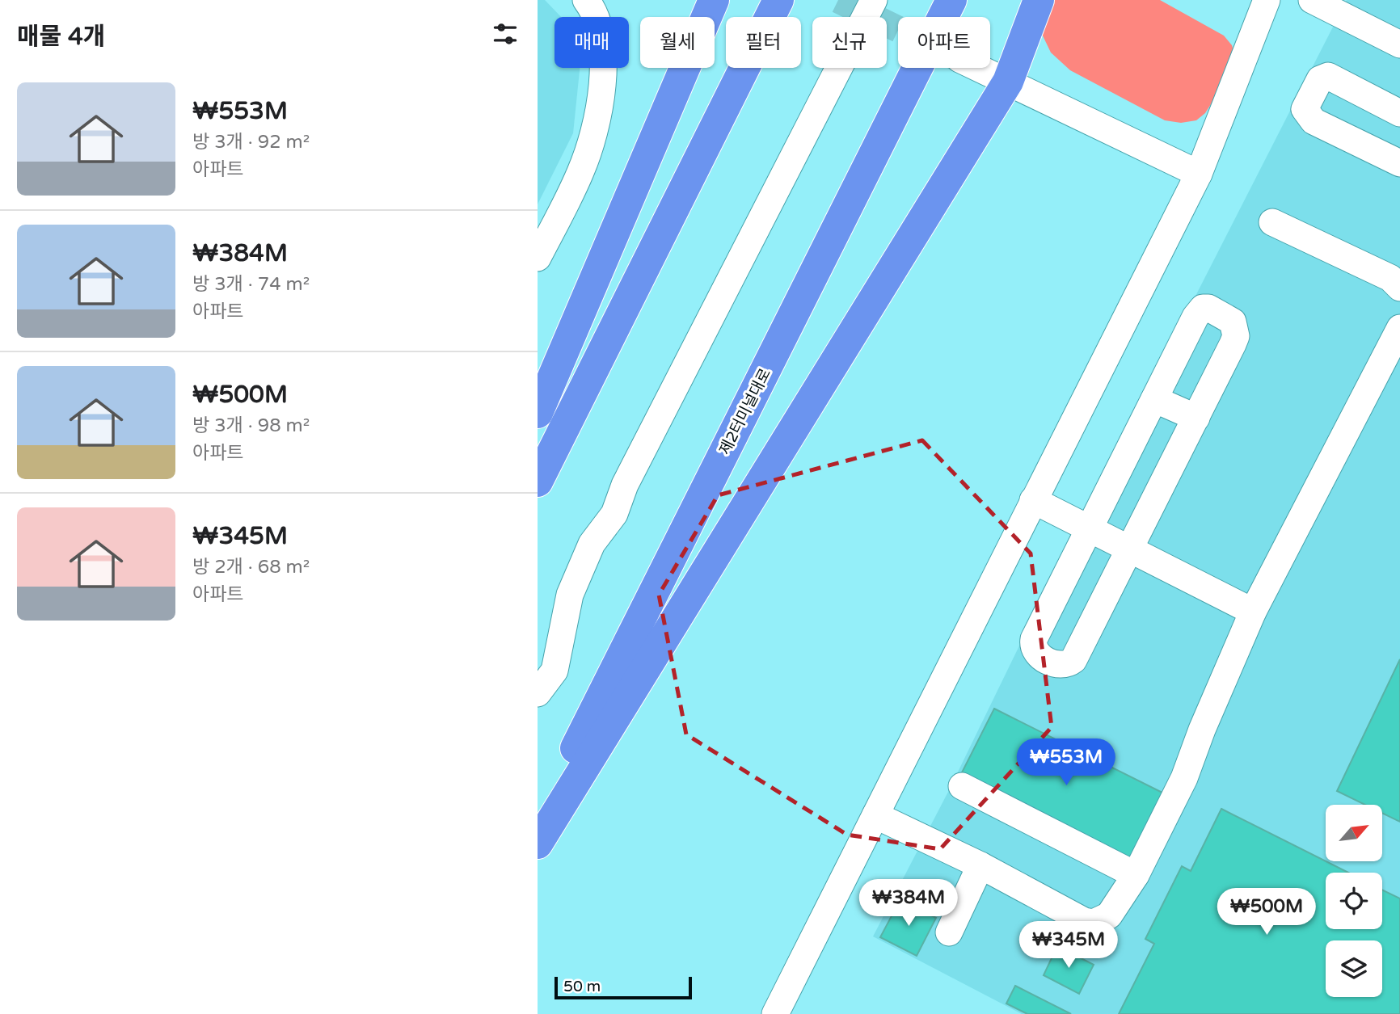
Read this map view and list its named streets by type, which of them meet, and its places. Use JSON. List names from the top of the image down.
{
  "streets": {
    "highway": ["제2터미널대로"]
  },
  "scale_bar": "50 m",
  "north": "top right",
  "page": {
    "heading": "매물 4개",
    "chip": [
      "매매",
      "월세",
      "필터",
      "신규",
      "아파트"
    ],
    "list": [
      {
        "name": "₩553M",
        "note": "방 3개 · 92 m² · 아파트"
      },
      {
        "name": "₩384M",
        "note": "방 3개 · 74 m² · 아파트"
      },
      {
        "name": "₩500M",
        "note": "방 3개 · 98 m² · 아파트"
      },
      {
        "name": "₩345M",
        "note": "방 2개 · 68 m² · 아파트"
      }
    ],
    "price": [
      "₩553M",
      "₩384M",
      "₩500M",
      "₩345M"
    ],
    "scale": "50 m"
  }
}
